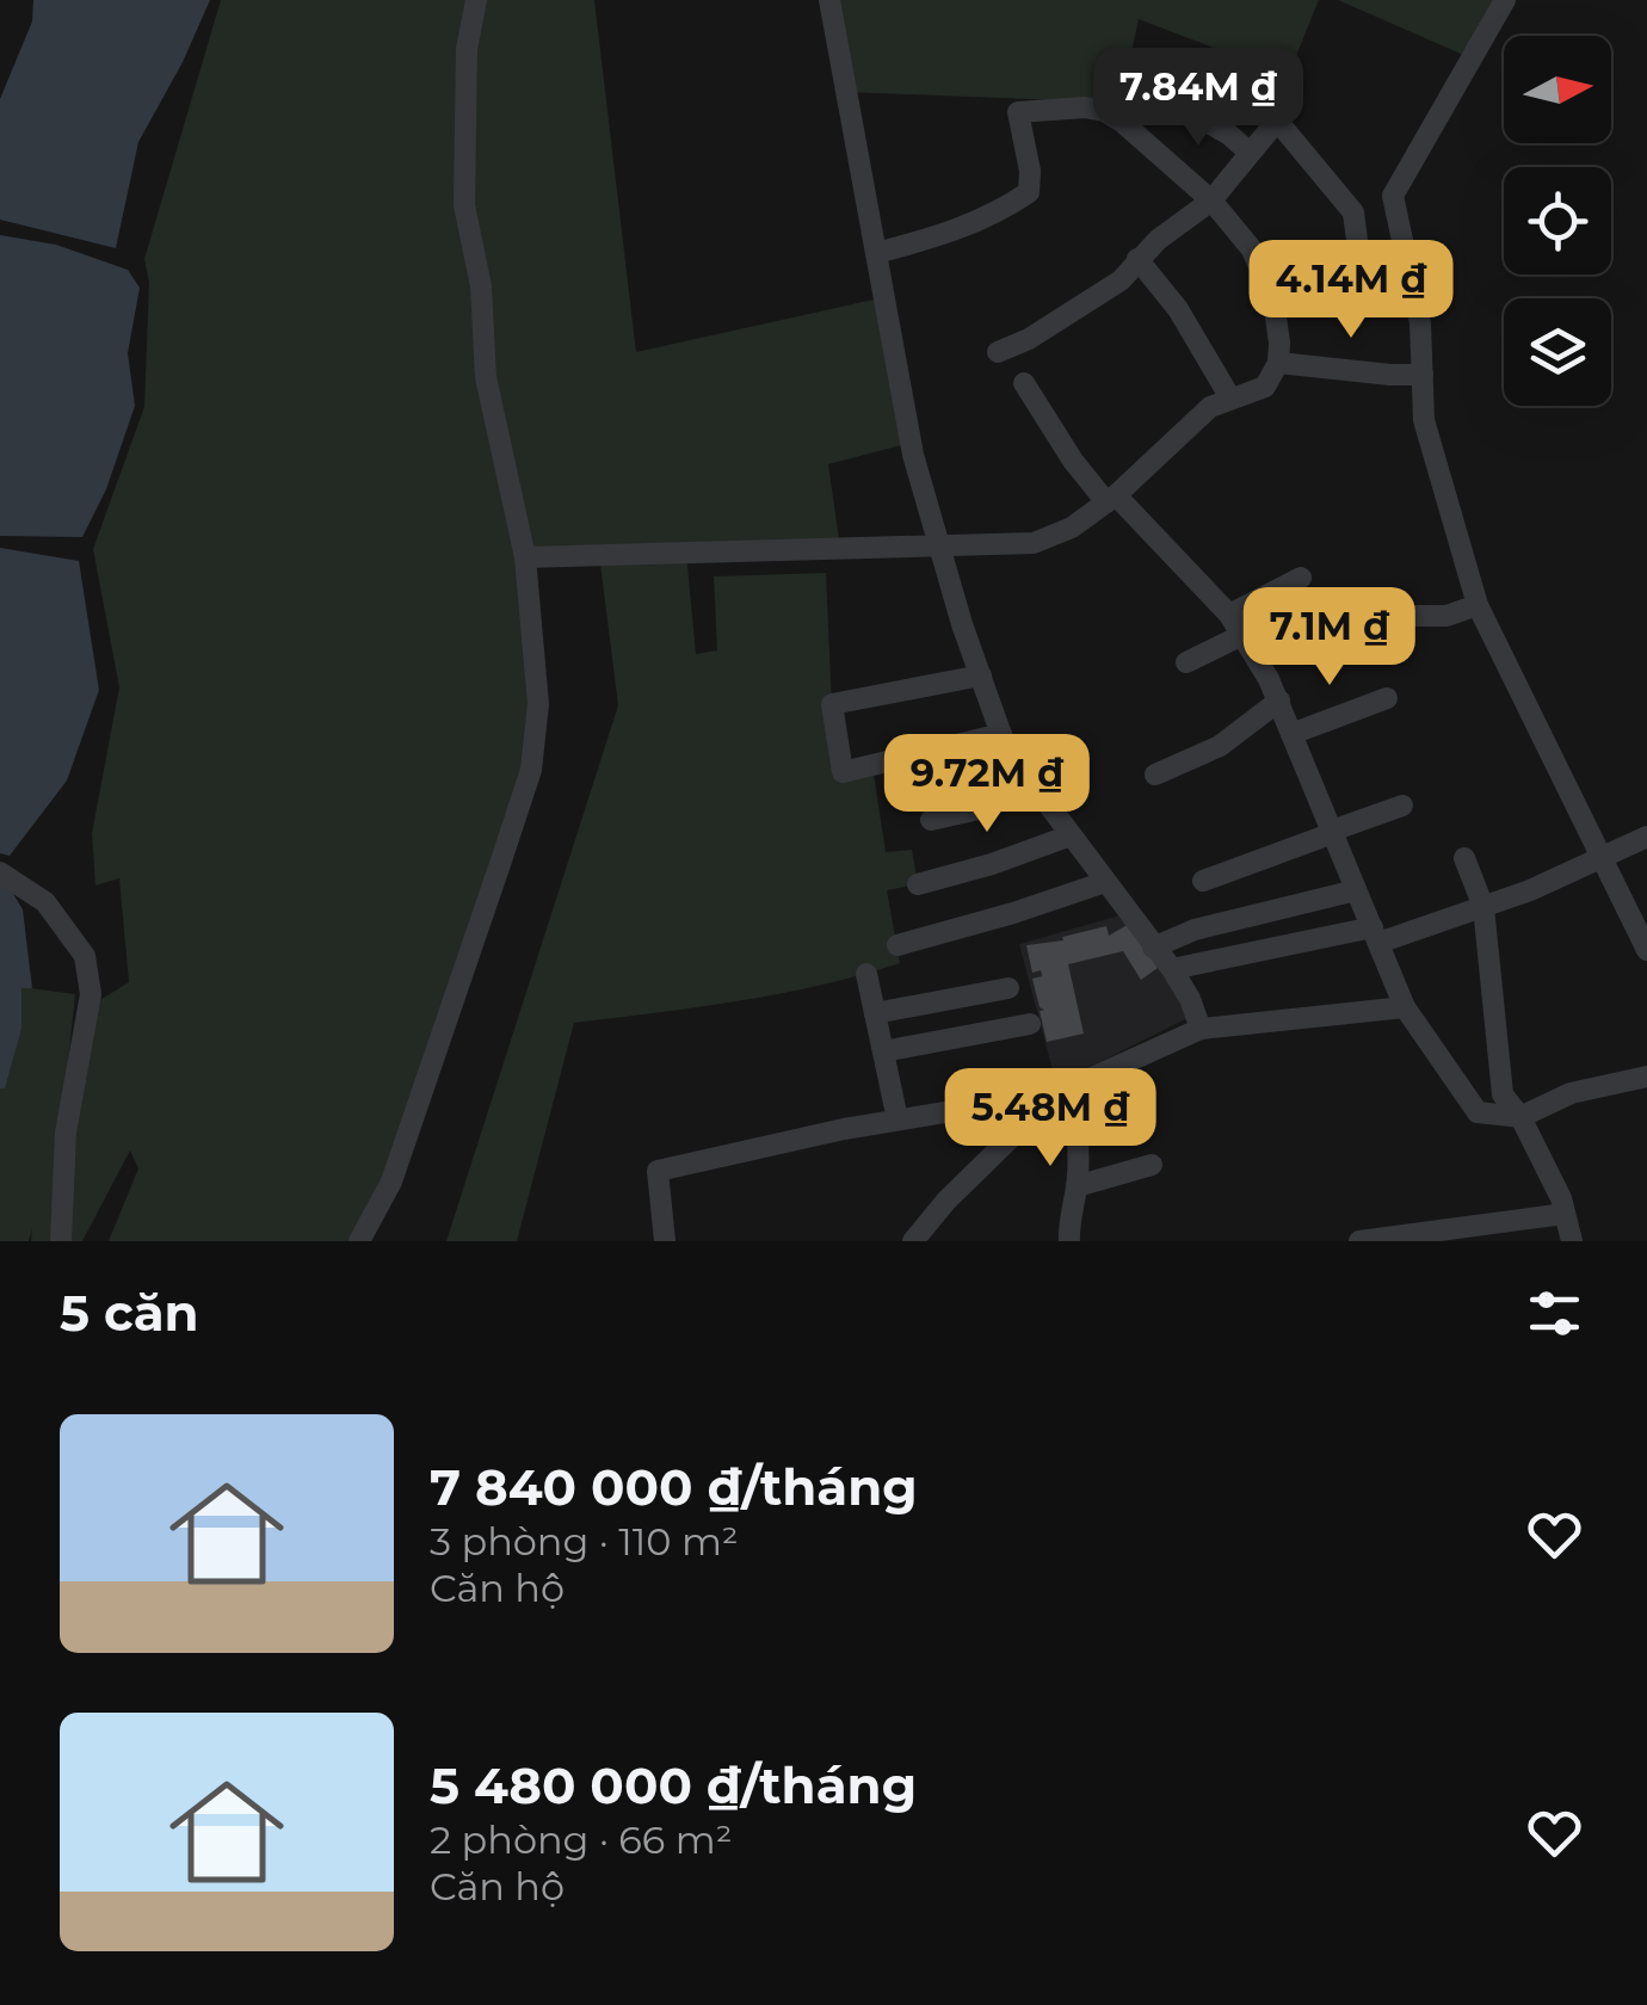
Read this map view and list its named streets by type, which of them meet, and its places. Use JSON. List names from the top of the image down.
{
  "north": "right",
  "page": {
    "price": [
      "7.84M ₫",
      "4.14M ₫",
      "7.1M ₫",
      "9.72M ₫",
      "5.48M ₫"
    ],
    "heading": "5 căn",
    "list": [
      {
        "name": "7 840 000 ₫/tháng",
        "note": "3 phòng · 110 m² · Căn hộ"
      },
      {
        "name": "5 480 000 ₫/tháng",
        "note": "2 phòng · 66 m² · Căn hộ"
      }
    ]
  }
}
